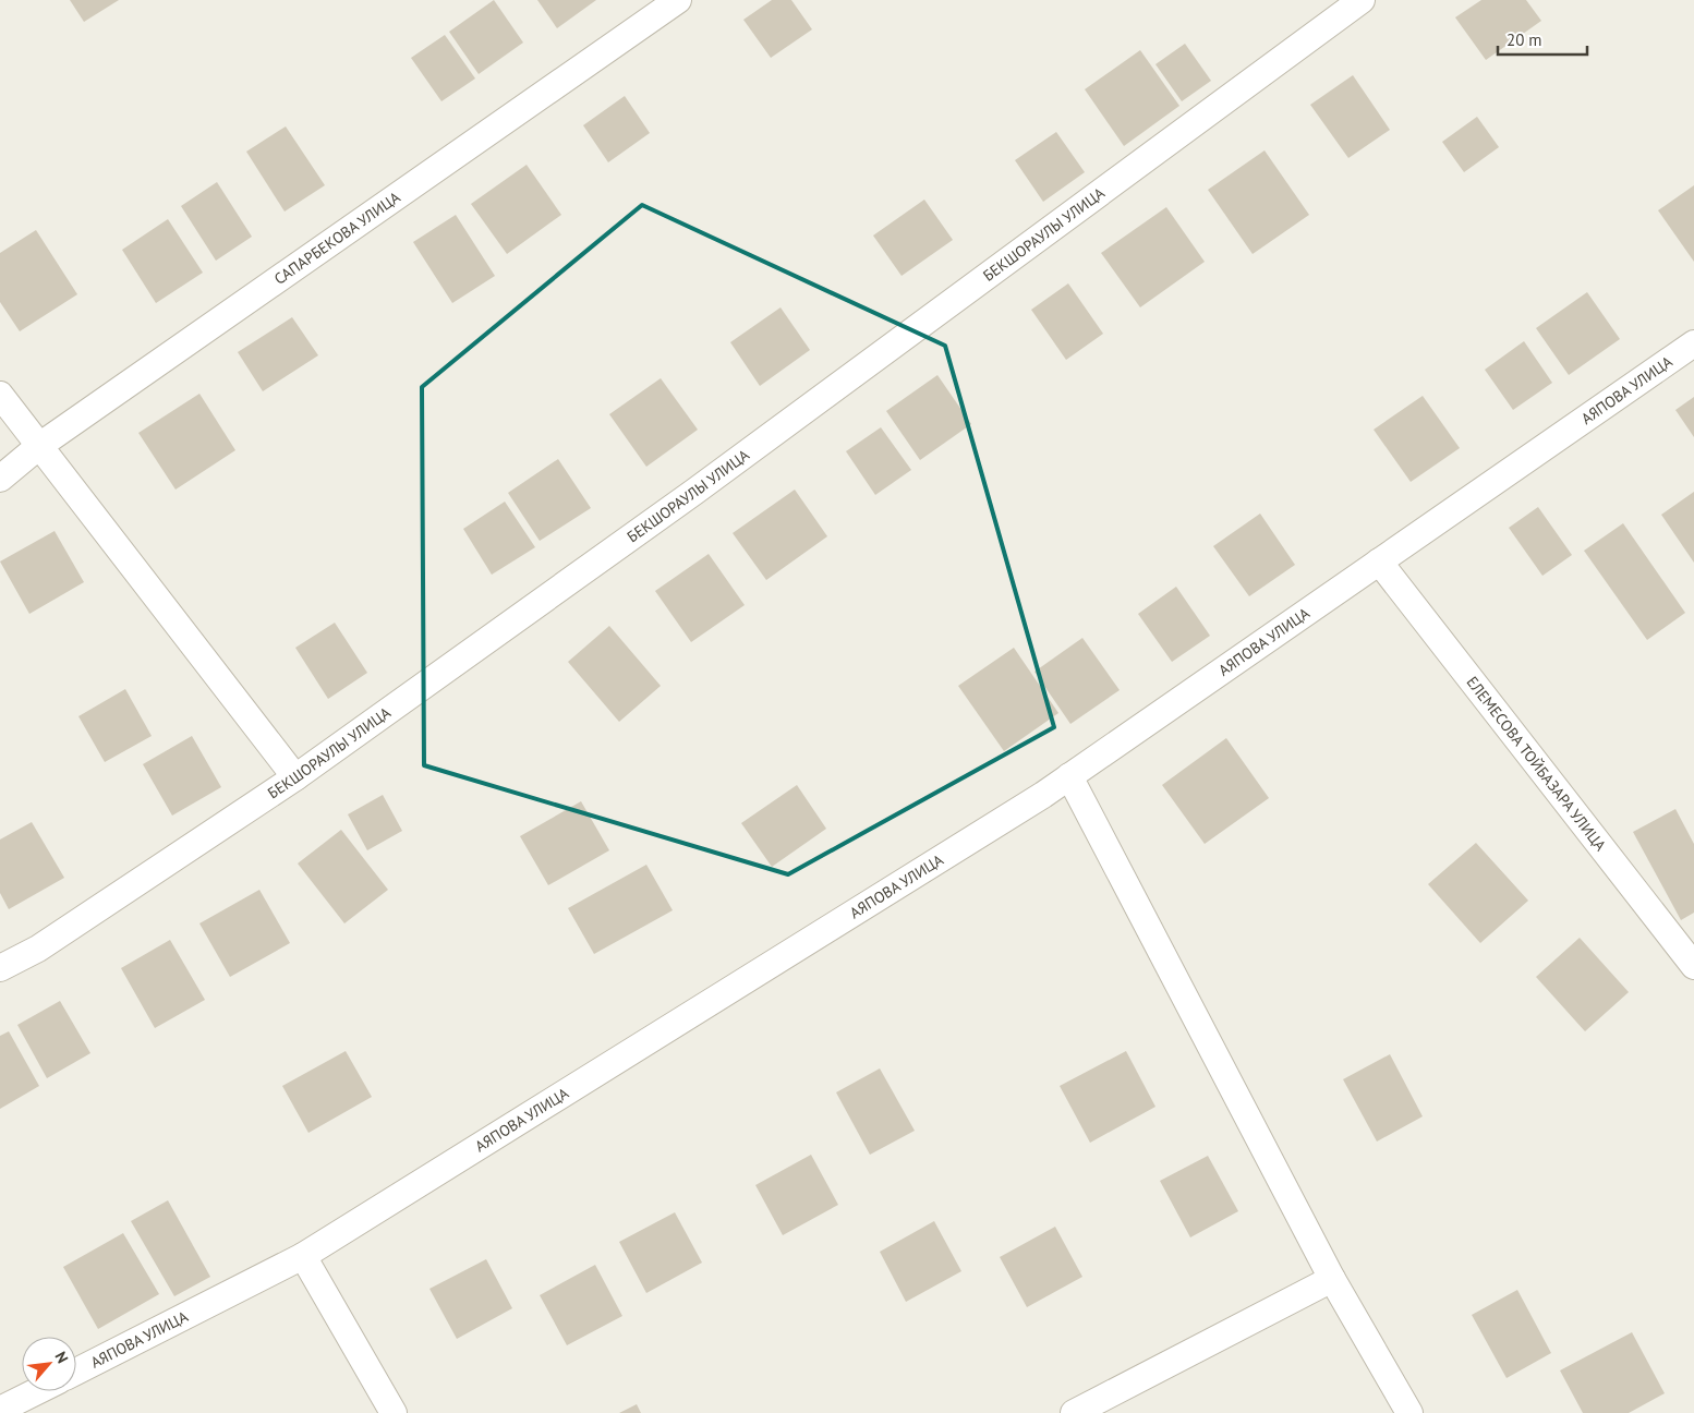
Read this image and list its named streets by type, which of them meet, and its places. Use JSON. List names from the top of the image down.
{
  "streets": {
    "street": [
      "БЕКШОРАУЛЫ УЛИЦА",
      "САПАРБЕКОВА УЛИЦА",
      "АЯПОВА УЛИЦА",
      "ЕЛЕМЕСОВА ТОЙБАЗАРА УЛИЦА"
    ]
  },
  "crossings": [
    ["АЯПОВА УЛИЦА", "ЕЛЕМЕСОВА ТОЙБАЗАРА УЛИЦА"]
  ],
  "scale_bar": "20 m",
  "north": "top right"
}
